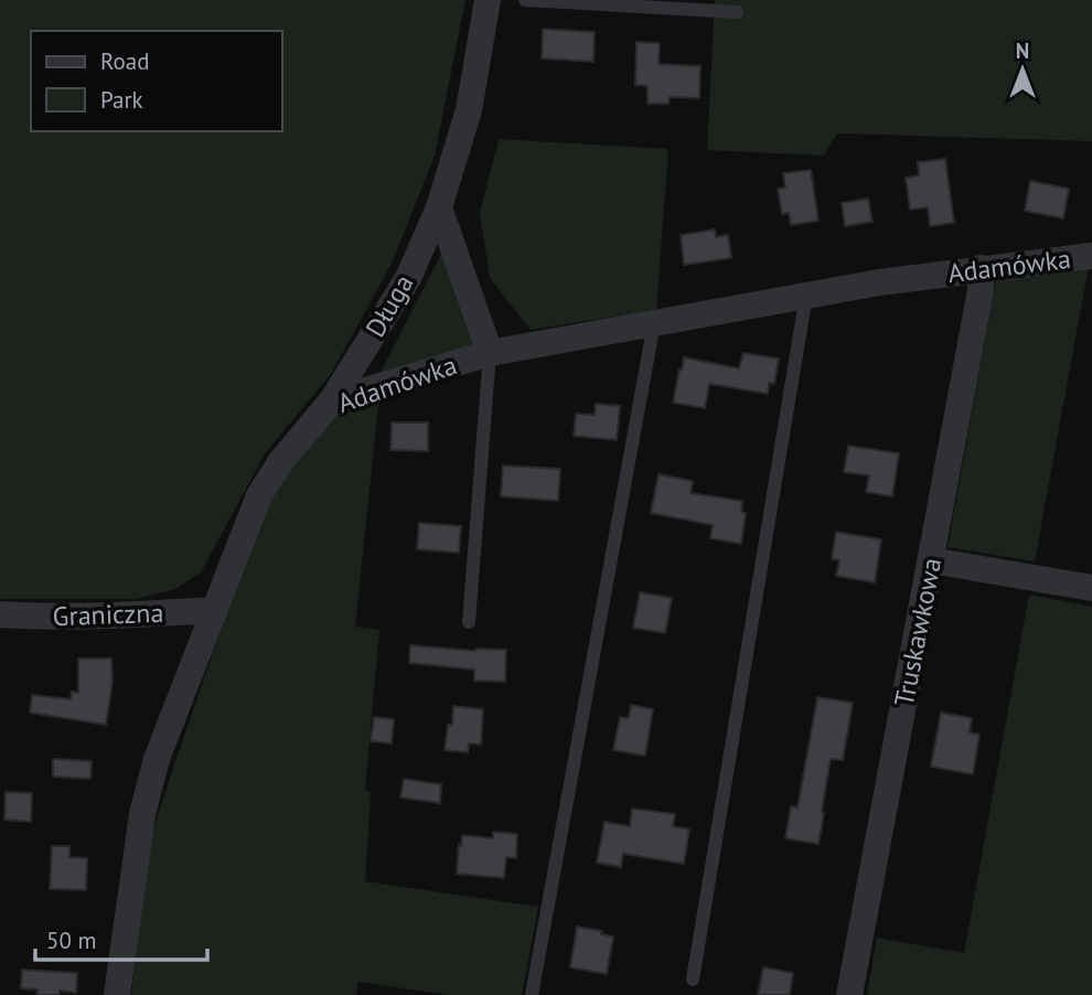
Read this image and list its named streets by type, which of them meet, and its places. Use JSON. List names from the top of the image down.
{
  "streets": {
    "street": [
      "Adamówka",
      "Długa",
      "Graniczna",
      "Truskawkowa"
    ]
  },
  "crossings": [
    ["Adamówka", "Długa"],
    ["Adamówka", "Graniczna"],
    ["Adamówka", "Truskawkowa"]
  ],
  "legend": ["Road", "Park"],
  "scale_bar": "50 m",
  "north": "top"
}
